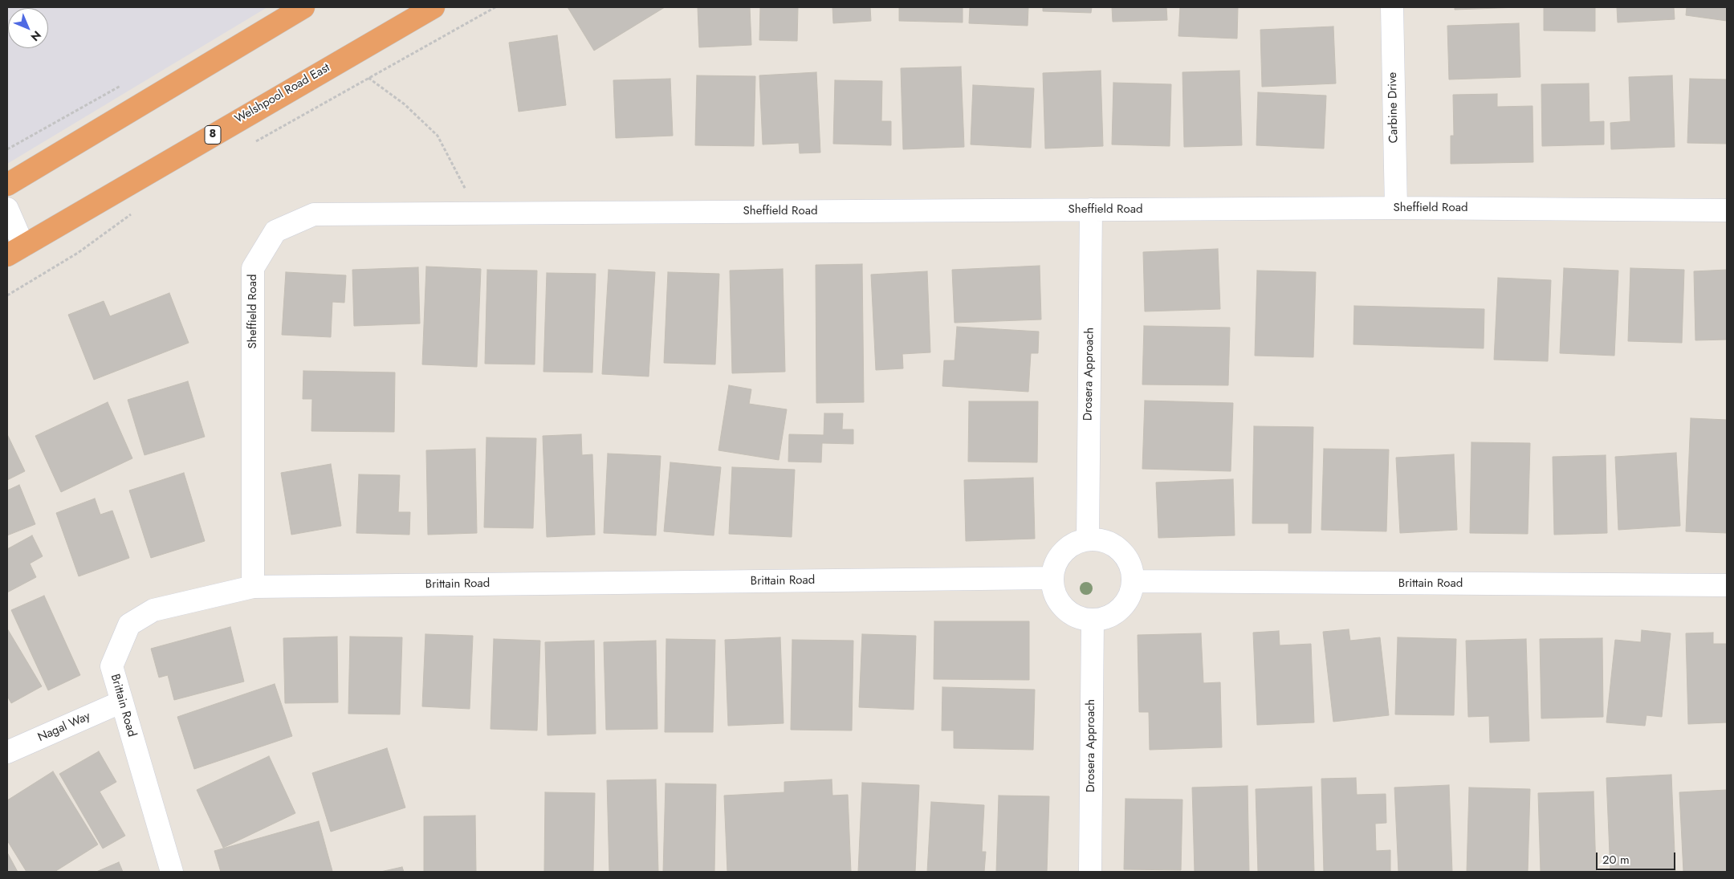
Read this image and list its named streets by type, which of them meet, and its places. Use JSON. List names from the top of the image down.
{
  "streets": {
    "highway": ["Welshpool Road East", "8"],
    "street": [
      "Carbine Drive",
      "Sheffield Road",
      "Drosera Approach",
      "Brittain Road",
      "Nagal Way"
    ]
  },
  "crossings": [
    ["Carbine Drive", "Sheffield Road"],
    ["Sheffield Road", "Drosera Approach"],
    ["Sheffield Road", "Brittain Road"],
    ["Drosera Approach", "Brittain Road"],
    ["Brittain Road", "Nagal Way"]
  ],
  "scale_bar": "20 m",
  "north": "bottom right"
}
